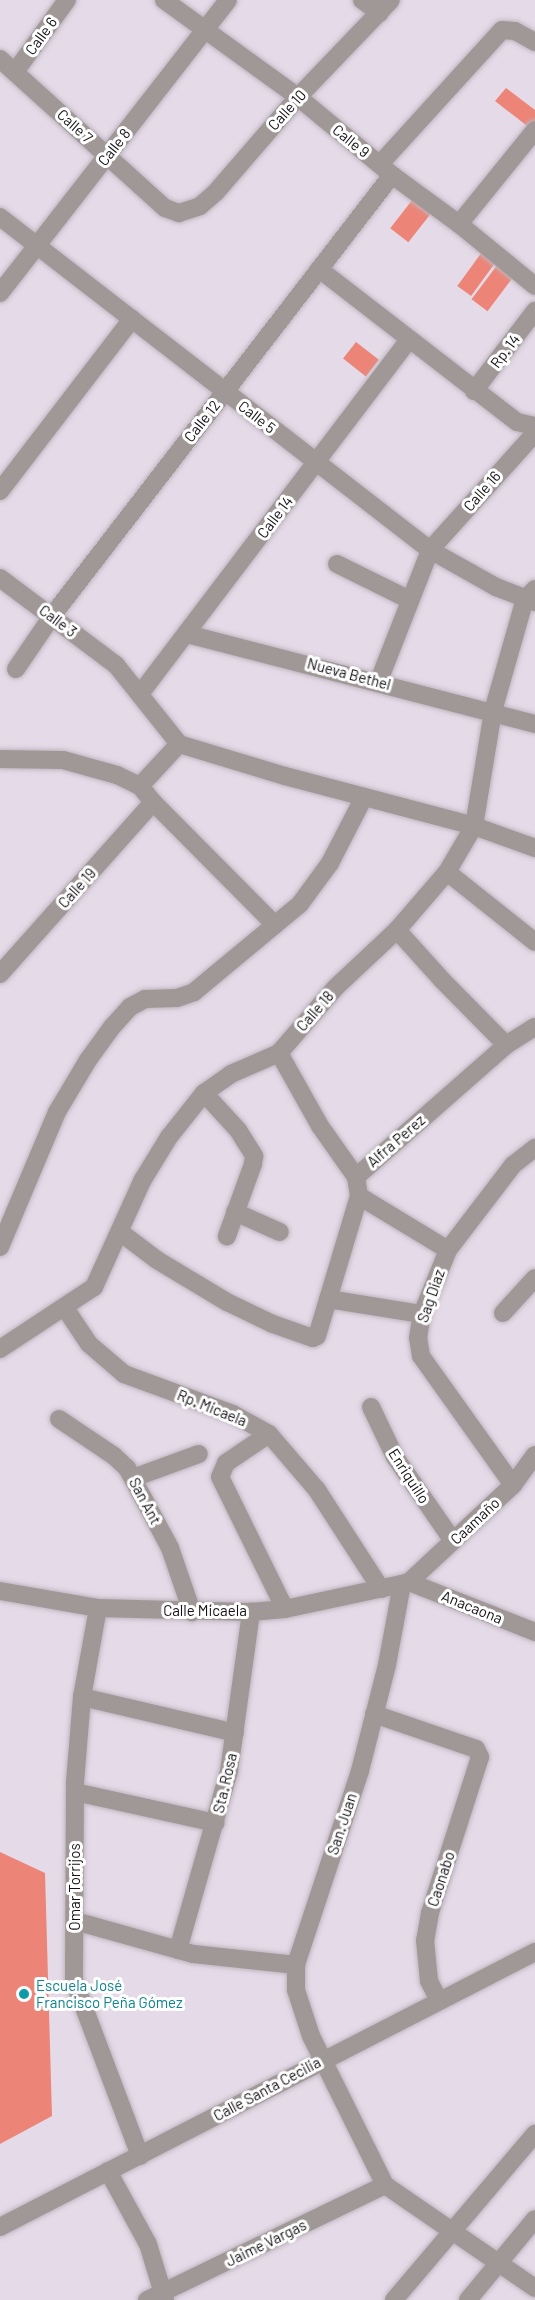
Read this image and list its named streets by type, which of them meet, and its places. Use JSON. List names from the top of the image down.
{
  "streets": {
    "street": [
      "Calle 6",
      "Calle 10",
      "Calle 7",
      "Calle 9",
      "Calle 8",
      "Rp. 14",
      "Calle 5",
      "Calle 12",
      "Calle 16",
      "Calle 14",
      "Calle 3",
      "Nueva Bethel",
      "Calle 19",
      "Calle 18",
      "Alfra Perez",
      "Sag Diaz",
      "Rp. Micaela",
      "Enriquillo",
      "San Ant",
      "Caamaño",
      "Anacaona",
      "Calle Micaela",
      "Sta. Rosa",
      "San. Juan",
      "Caonabo",
      "Omar Torrijos",
      "Calle Santa Cecilia",
      "Jaime Vargas"
    ]
  },
  "crossings": [
    ["Calle 6", "Calle 7"],
    ["Calle 10", "Calle 7"],
    ["Calle 10", "Calle 9"],
    ["Calle 7", "Calle 8"],
    ["Calle 9", "Calle 8"],
    ["Calle 9", "Calle 12"],
    ["Calle 8", "Calle 5"],
    ["Calle 5", "Calle 12"],
    ["Calle 5", "Calle 16"],
    ["Calle 5", "Calle 14"],
    ["Calle 5", "Calle 18"],
    ["Calle 12", "Calle 3"],
    ["Calle 14", "Calle 3"],
    ["Calle 14", "Nueva Bethel"],
    ["Nueva Bethel", "Calle 18"],
    ["Calle 18", "Alfra Perez"],
    ["Calle 18", "Rp. Micaela"],
    ["Sag Diaz", "Caamaño"],
    ["Rp. Micaela", "Calle Micaela"],
    ["Enriquillo", "Caamaño"],
    ["San Ant", "Calle Micaela"],
    ["Caamaño", "Anacaona"],
    ["Caamaño", "Calle Micaela"],
    ["Caamaño", "San. Juan"],
    ["Anacaona", "Calle Micaela"],
    ["Anacaona", "San. Juan"],
    ["Calle Micaela", "Sta. Rosa"],
    ["Calle Micaela", "San. Juan"],
    ["Calle Micaela", "Omar Torrijos"],
    ["San. Juan", "Caonabo"],
    ["San. Juan", "Calle Santa Cecilia"],
    ["San. Juan", "Jaime Vargas"],
    ["Caonabo", "Calle Santa Cecilia"],
    ["Omar Torrijos", "Calle Santa Cecilia"]
  ],
  "places": ["Escuela José Francisco Peña Gómez"]
}
